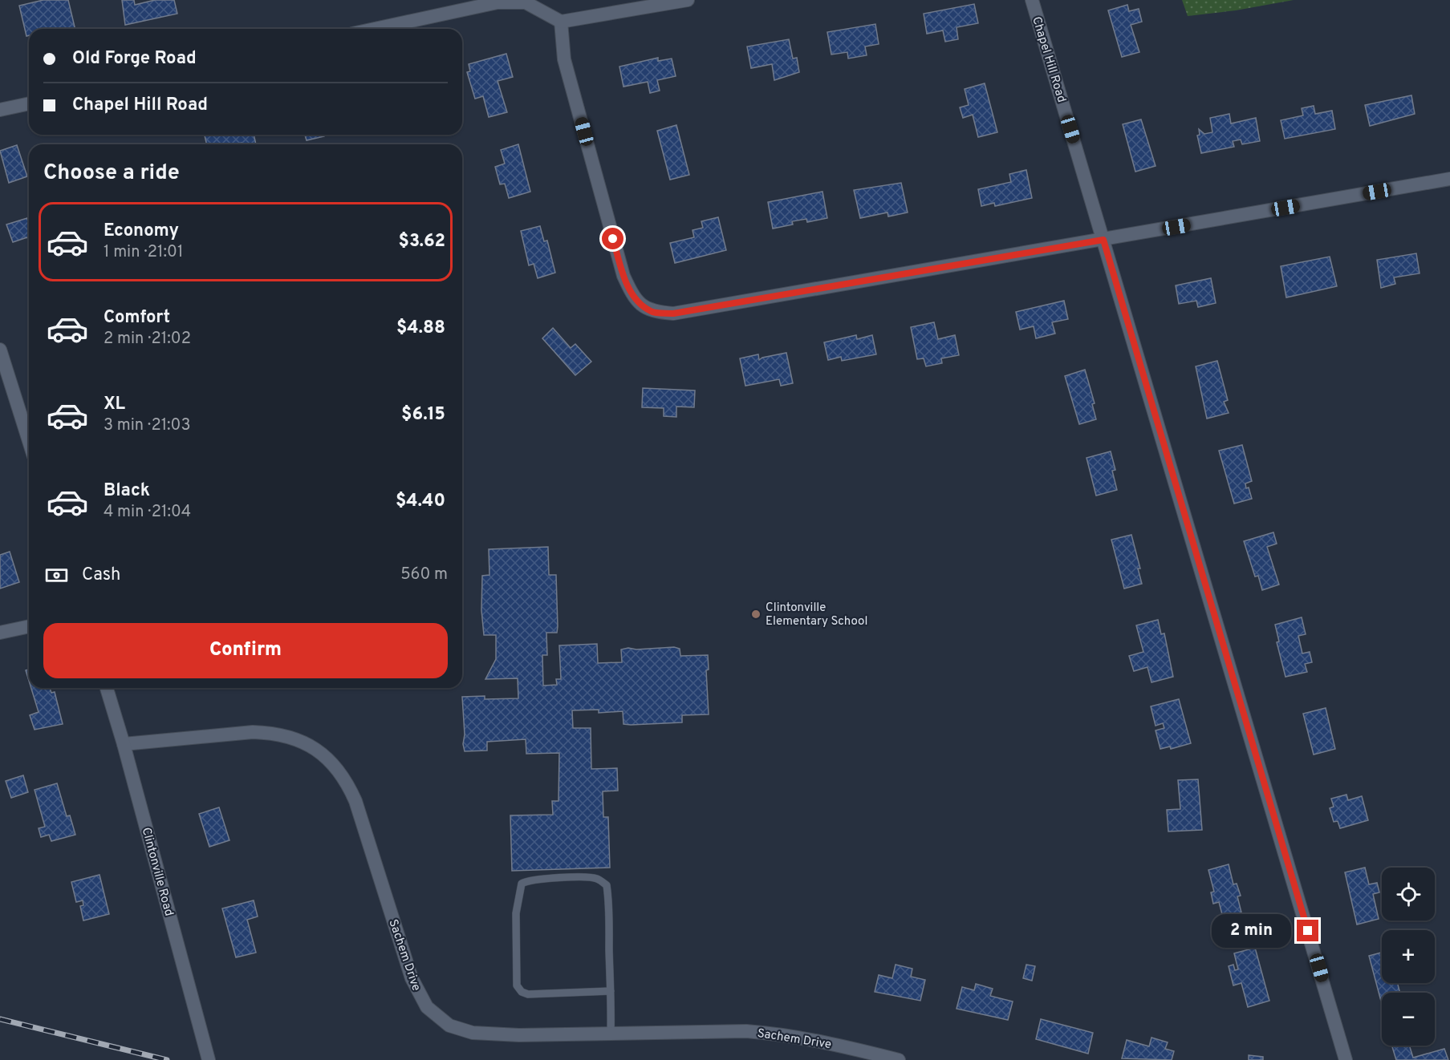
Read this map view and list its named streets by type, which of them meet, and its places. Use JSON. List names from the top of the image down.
{
  "streets": {
    "street": ["Chapel Hill Road", "Clintonville Road", "Sachem Drive"]
  },
  "crossings": [
    ["Clintonville Road", "Sachem Drive"]
  ],
  "places": ["Clintonville Elementary School"],
  "page": {
    "banner": ["Old Forge Road", "Chapel Hill Road"],
    "heading": "Choose a ride",
    "list": [
      {
        "name": "Economy",
        "note": "1 min · 21:01",
        "value": "$3.62"
      },
      {
        "name": "Comfort",
        "note": "2 min · 21:02",
        "value": "$4.88"
      },
      {
        "name": "XL",
        "note": "3 min · 21:03",
        "value": "$6.15"
      },
      {
        "name": "Black",
        "note": "4 min · 21:04",
        "value": "$4.40"
      }
    ],
    "pay": ["Cash", "560 m"],
    "buttons": "Confirm",
    "map_buttons": ["+", "−"],
    "bubble": "2 min"
  }
}
